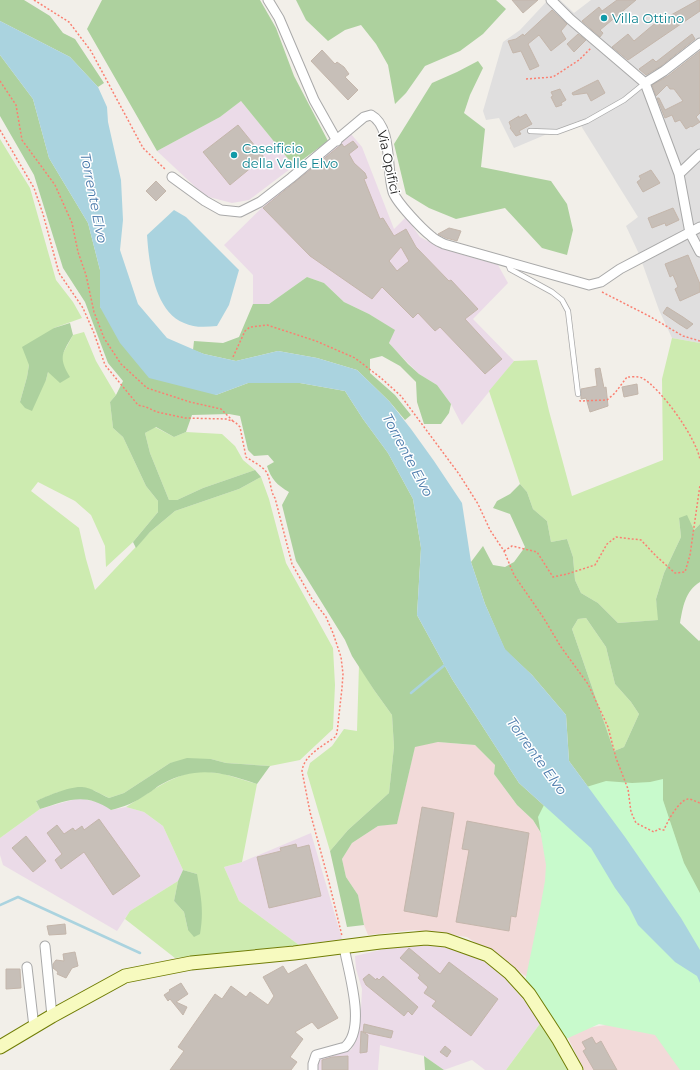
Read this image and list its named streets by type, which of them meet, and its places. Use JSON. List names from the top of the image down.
{
  "streets": {
    "street": ["Via Opifici"]
  },
  "water": ["Torrente Elvo"],
  "places": ["Villa Ottino", "Caseificio della Valle Elvo"]
}
